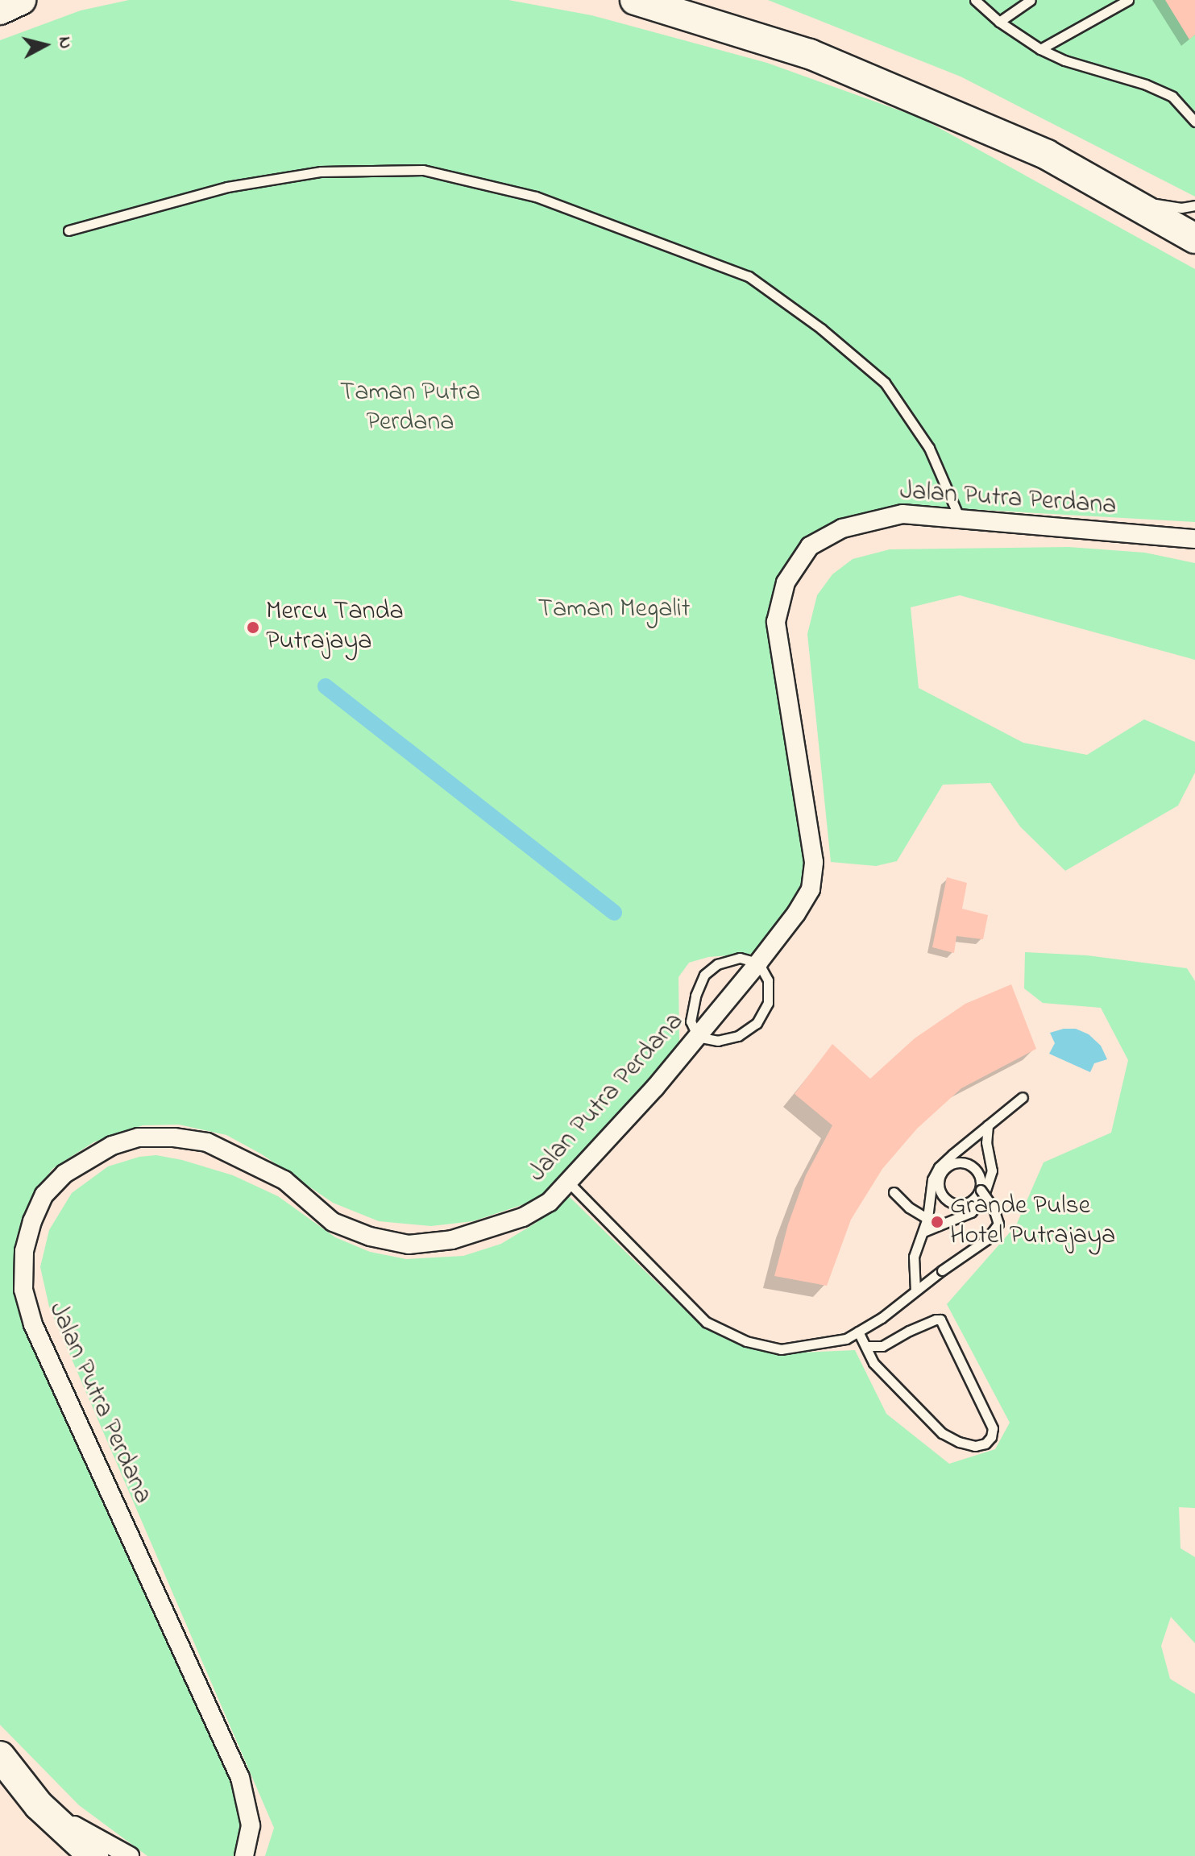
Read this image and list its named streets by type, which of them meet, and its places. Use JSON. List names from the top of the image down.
{
  "streets": {
    "street": ["Jalan Putra Perdana"]
  },
  "parks": ["Taman Putra Perdana", "Taman Megalit"],
  "places": ["Mercu Tanda Putrajaya", "Grande Pulse Hotel Putrajaya"],
  "north": "right"
}
